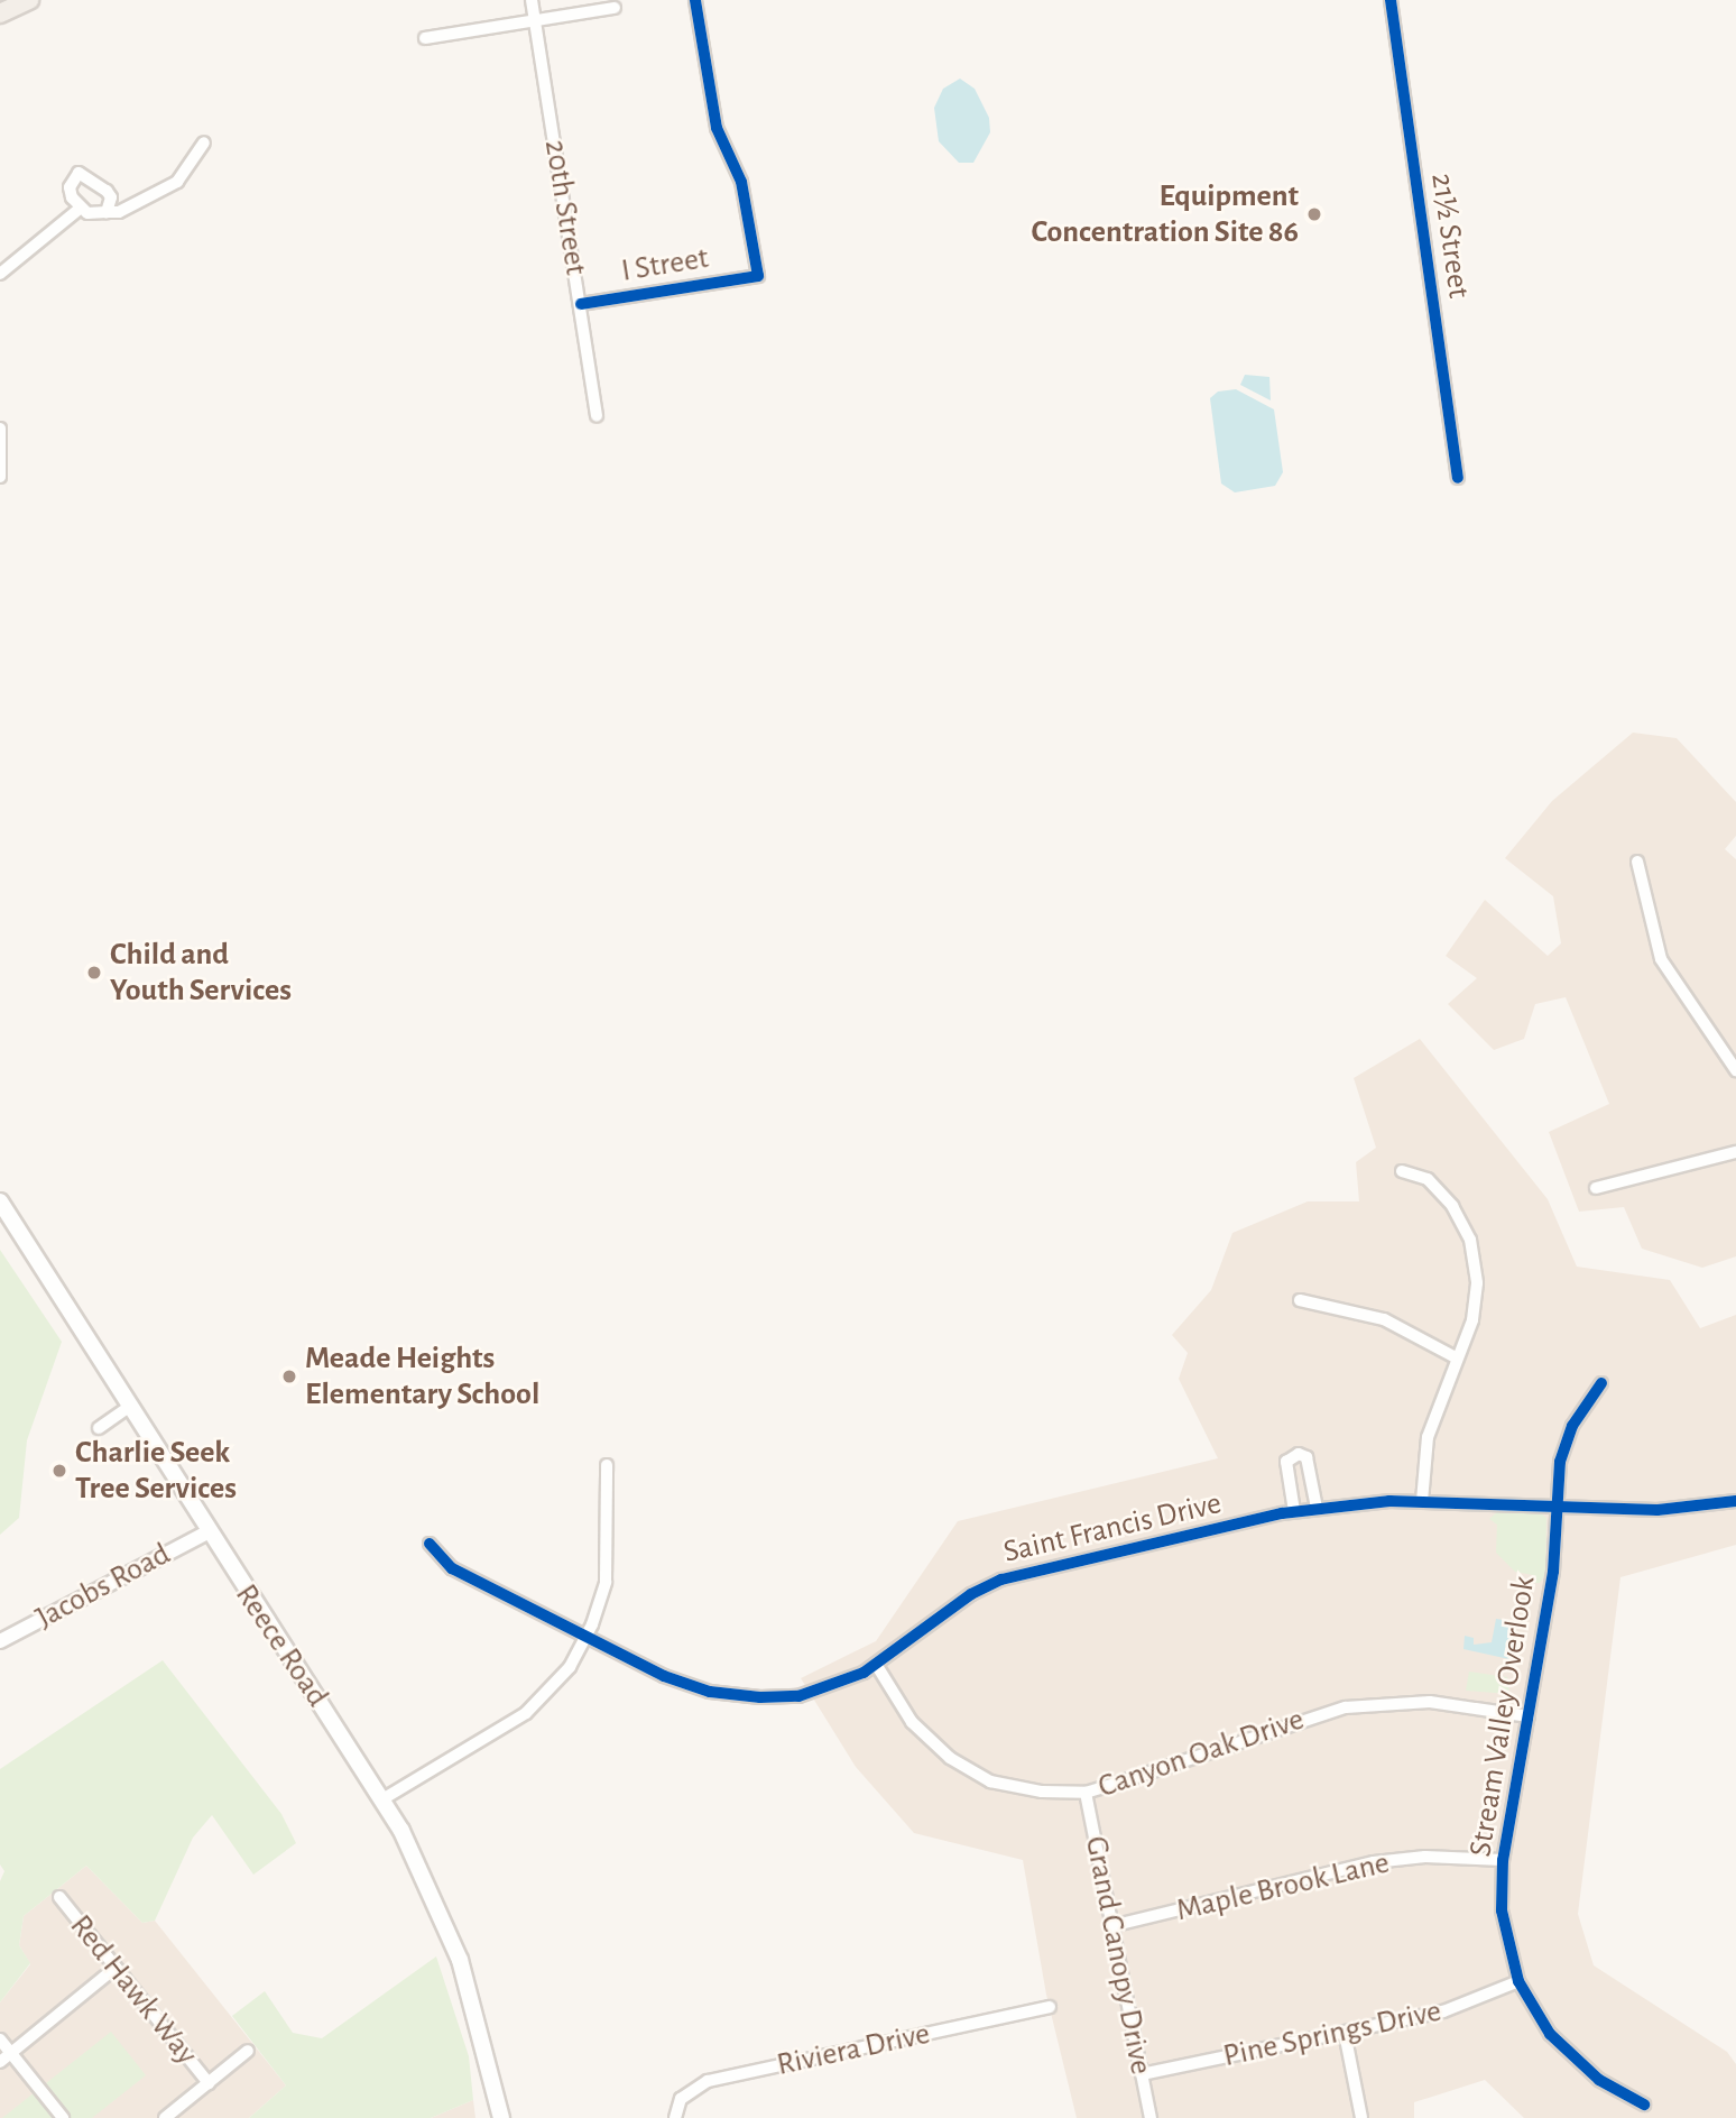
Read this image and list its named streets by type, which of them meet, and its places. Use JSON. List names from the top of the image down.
{
  "streets": {
    "main road": ["Reece Road"],
    "street": [
      "20th Street",
      "21½ Street",
      "I Street",
      "Saint Francis Drive",
      "Jacobs Road",
      "Stream Valley Overlook",
      "Canyon Oak Drive",
      "Maple Brook Lane",
      "Grand Canopy Drive",
      "Red Hawk Way",
      "Pine Springs Drive",
      "Riviera Drive"
    ]
  },
  "crossings": [
    ["20th Street", "I Street"],
    ["Saint Francis Drive", "Stream Valley Overlook"],
    ["Saint Francis Drive", "Canyon Oak Drive"],
    ["Jacobs Road", "Reece Road"],
    ["Stream Valley Overlook", "Canyon Oak Drive"],
    ["Stream Valley Overlook", "Maple Brook Lane"],
    ["Stream Valley Overlook", "Pine Springs Drive"],
    ["Canyon Oak Drive", "Grand Canopy Drive"],
    ["Maple Brook Lane", "Grand Canopy Drive"],
    ["Grand Canopy Drive", "Pine Springs Drive"]
  ],
  "places": [
    "Equipment Concentration Site 86",
    "Child and Youth Services",
    "Meade Heights Elementary School",
    "Charlie Seek Tree Services"
  ]
}
